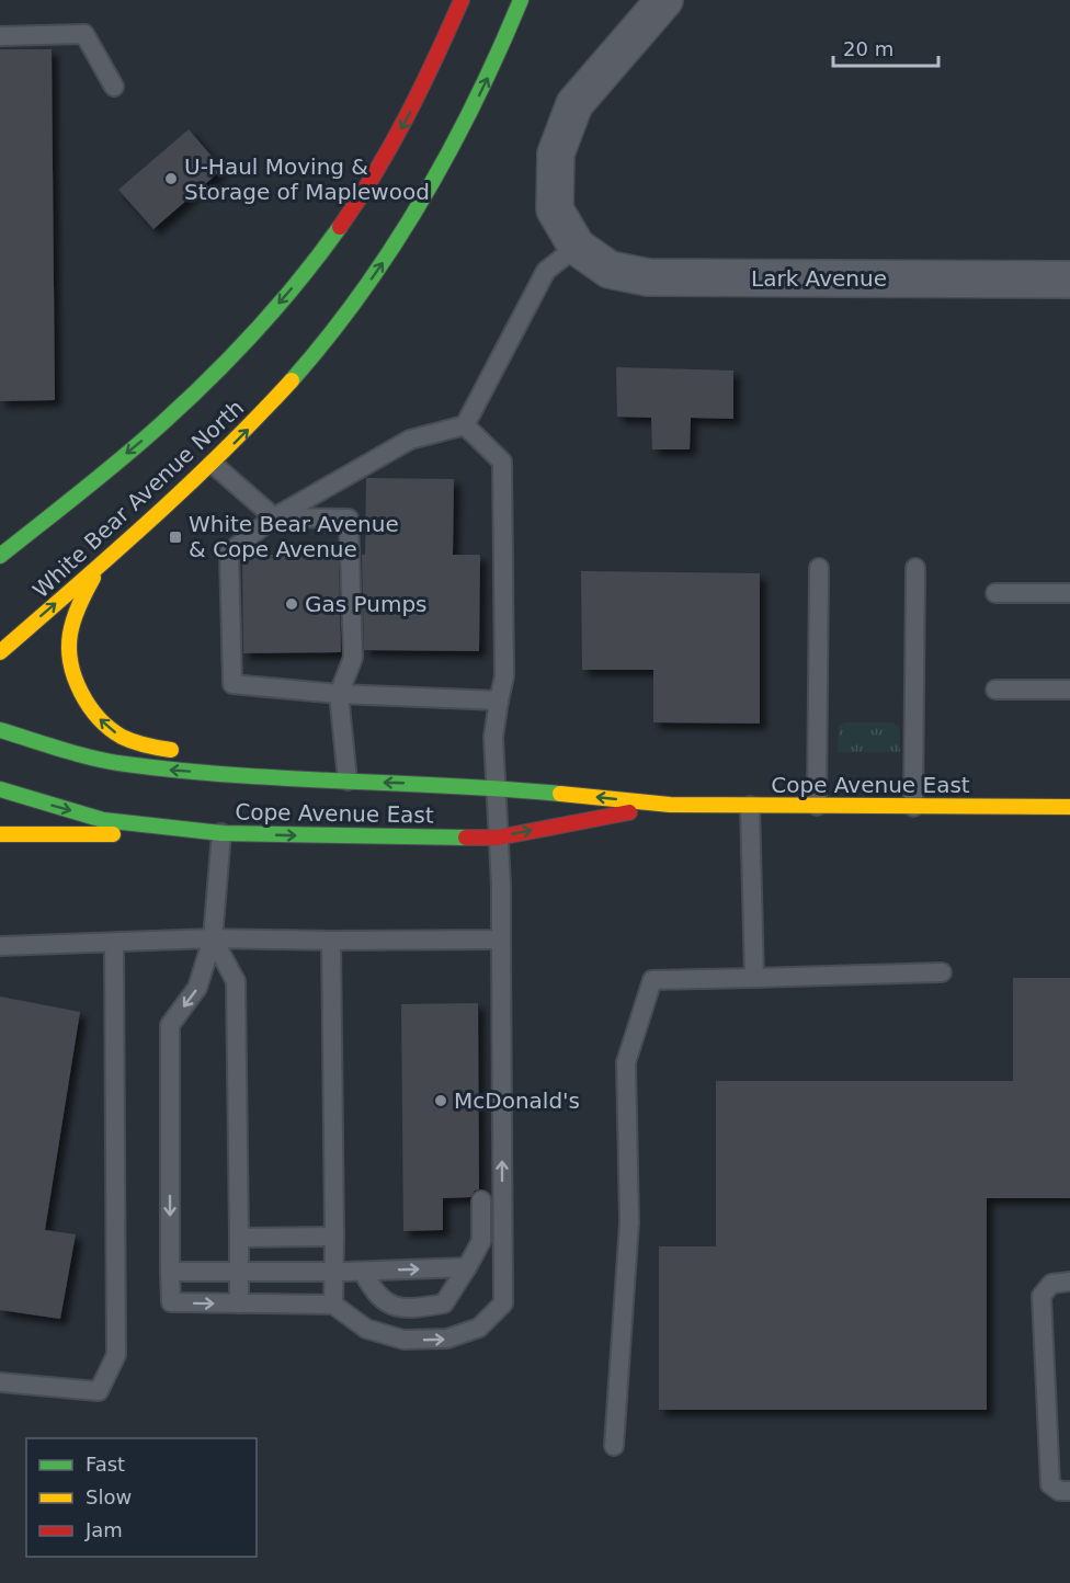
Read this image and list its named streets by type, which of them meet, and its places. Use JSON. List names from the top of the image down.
{
  "streets": {
    "main road": ["White Bear Avenue North", "Cope Avenue East"],
    "street": ["Lark Avenue"]
  },
  "places": {
    "other": ["U-Haul Moving & Storage of Maplewood", "Gas Pumps", "McDonald's"],
    "transit": ["White Bear Avenue & Cope Avenue"]
  },
  "legend": ["Fast", "Slow", "Jam"],
  "scale_bar": "20 m"
}
